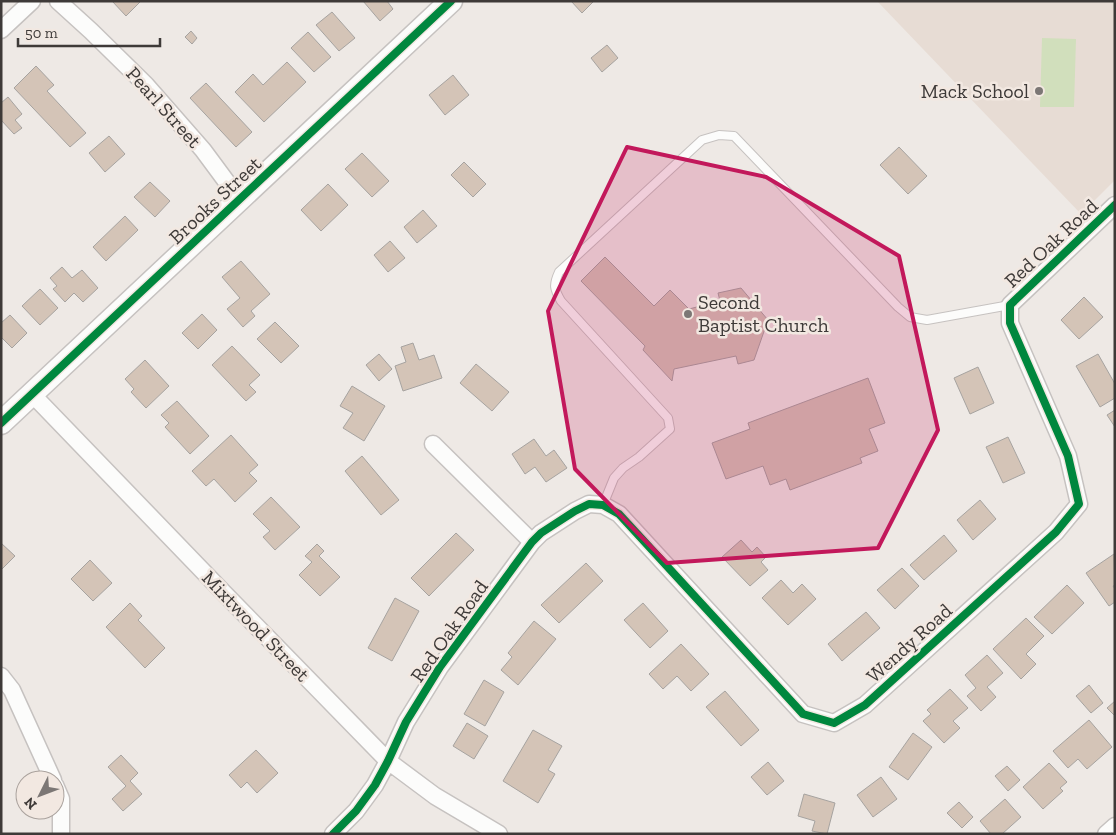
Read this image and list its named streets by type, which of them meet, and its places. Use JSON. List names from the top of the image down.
{
  "streets": {
    "street": [
      "Pearl Street",
      "Brooks Street",
      "Red Oak Road",
      "Mixtwood Street",
      "Wendy Road"
    ]
  },
  "crossings": [
    ["Pearl Street", "Brooks Street"],
    ["Brooks Street", "Mixtwood Street"],
    ["Red Oak Road", "Mixtwood Street"],
    ["Red Oak Road", "Wendy Road"]
  ],
  "places": ["Mack School", "Second Baptist Church"],
  "scale_bar": "50 m",
  "north": "bottom left"
}
